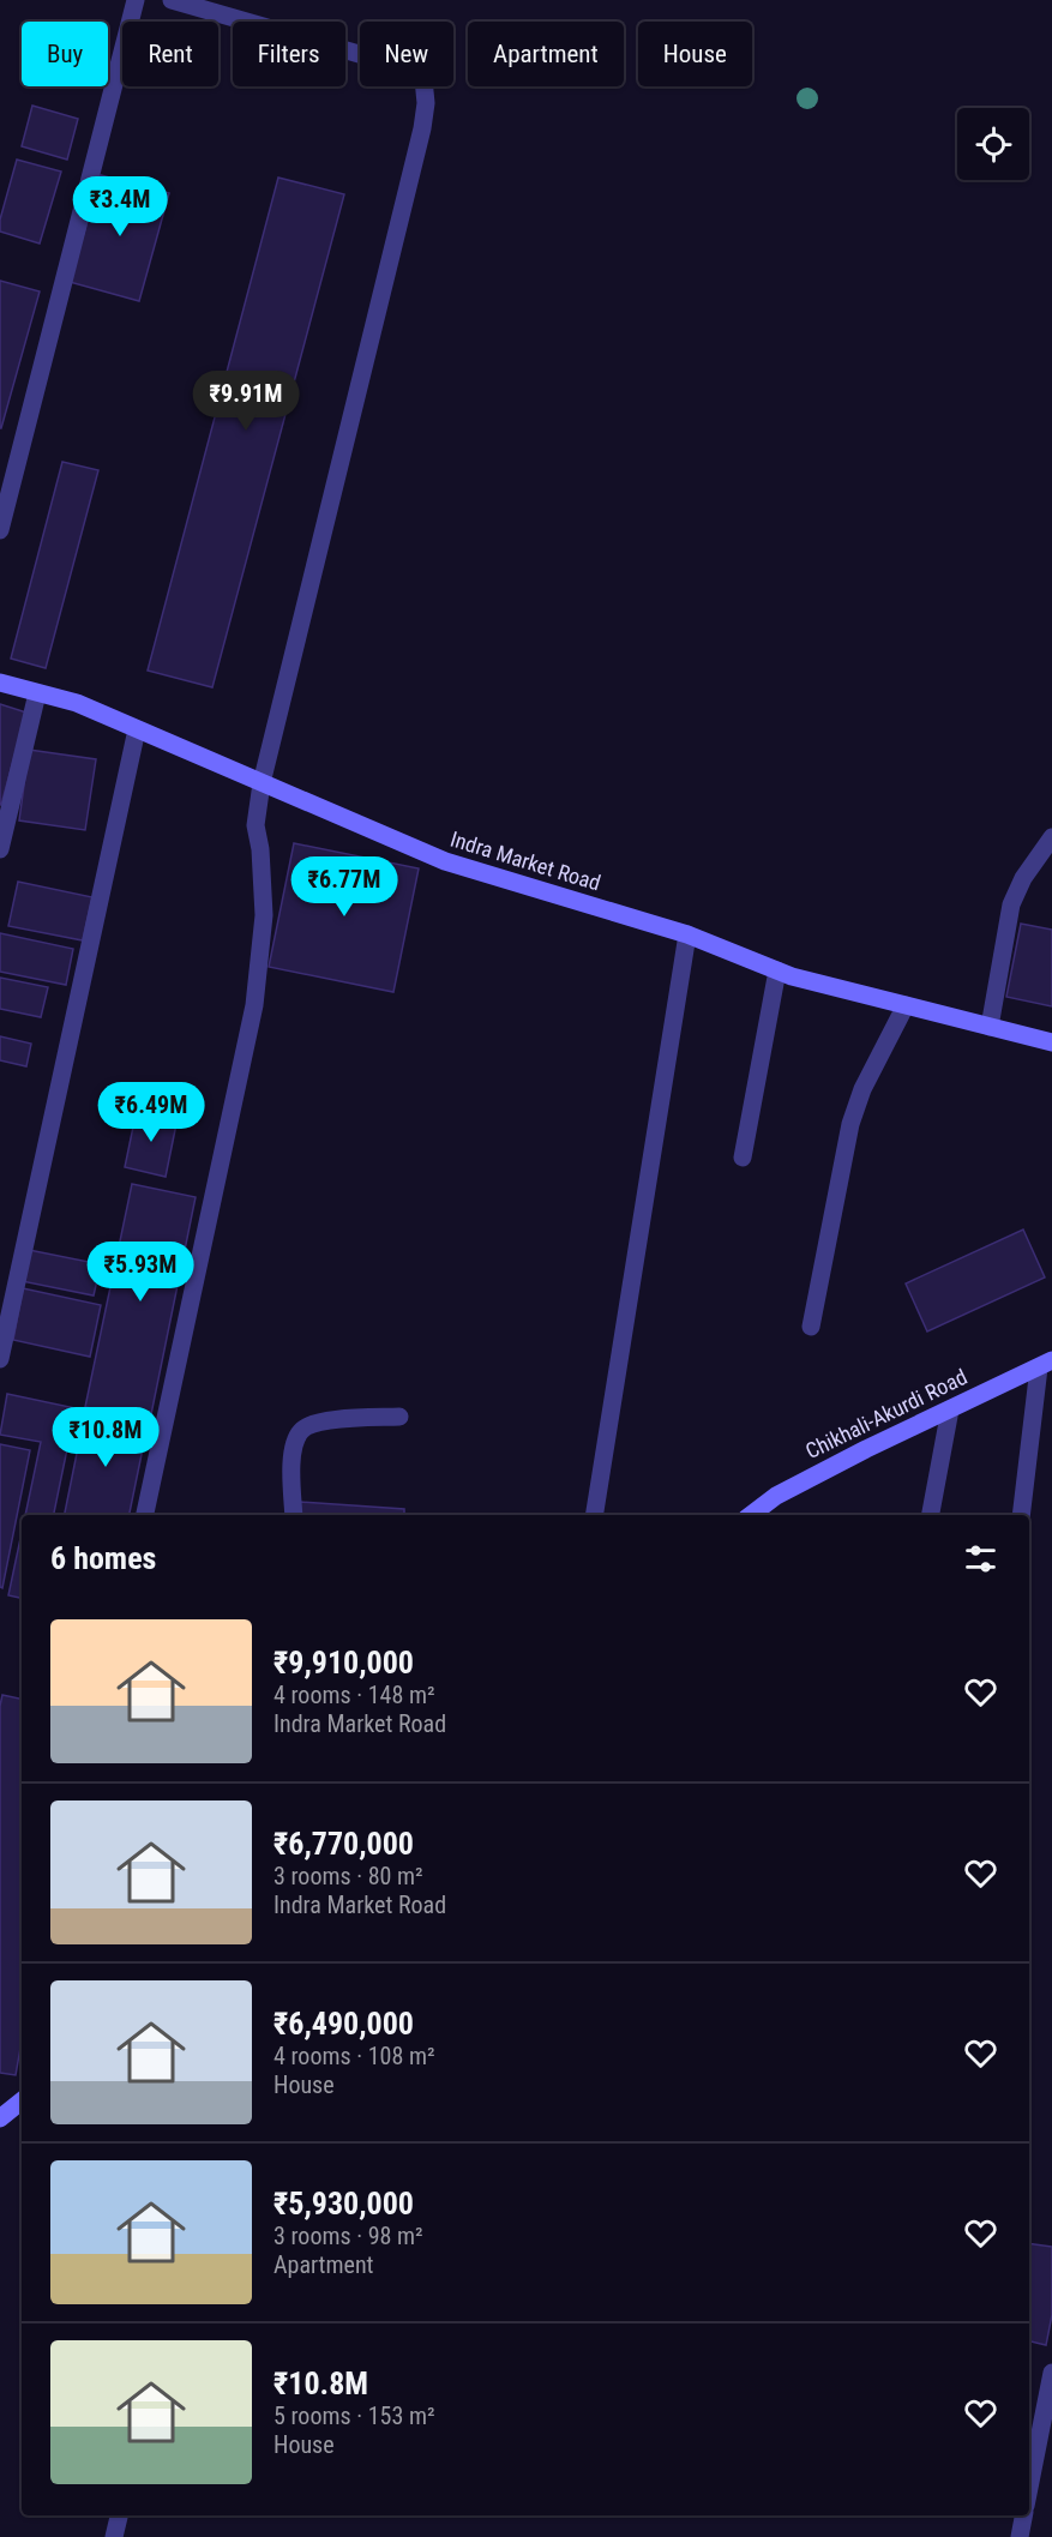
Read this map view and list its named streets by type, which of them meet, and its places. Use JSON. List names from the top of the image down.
{
  "streets": {
    "street": ["Indra Market Road", "Chikhali-Akurdi Road"]
  },
  "page": {
    "chip": [
      "Buy",
      "Rent",
      "Filters",
      "New",
      "Apartment",
      "House"
    ],
    "price": [
      "₹3.4M",
      "₹9.91M",
      "₹6.77M",
      "₹6.49M",
      "₹5.93M",
      "₹10.8M"
    ],
    "heading": "6 homes",
    "list": [
      {
        "name": "₹9,910,000",
        "note": "4 rooms · 148 m² · Indra Market Road"
      },
      {
        "name": "₹6,770,000",
        "note": "3 rooms · 80 m² · Indra Market Road"
      },
      {
        "name": "₹6,490,000",
        "note": "4 rooms · 108 m² · House"
      },
      {
        "name": "₹5,930,000",
        "note": "3 rooms · 98 m² · Apartment"
      },
      {
        "name": "₹10.8M",
        "note": "5 rooms · 153 m² · House"
      }
    ]
  }
}
